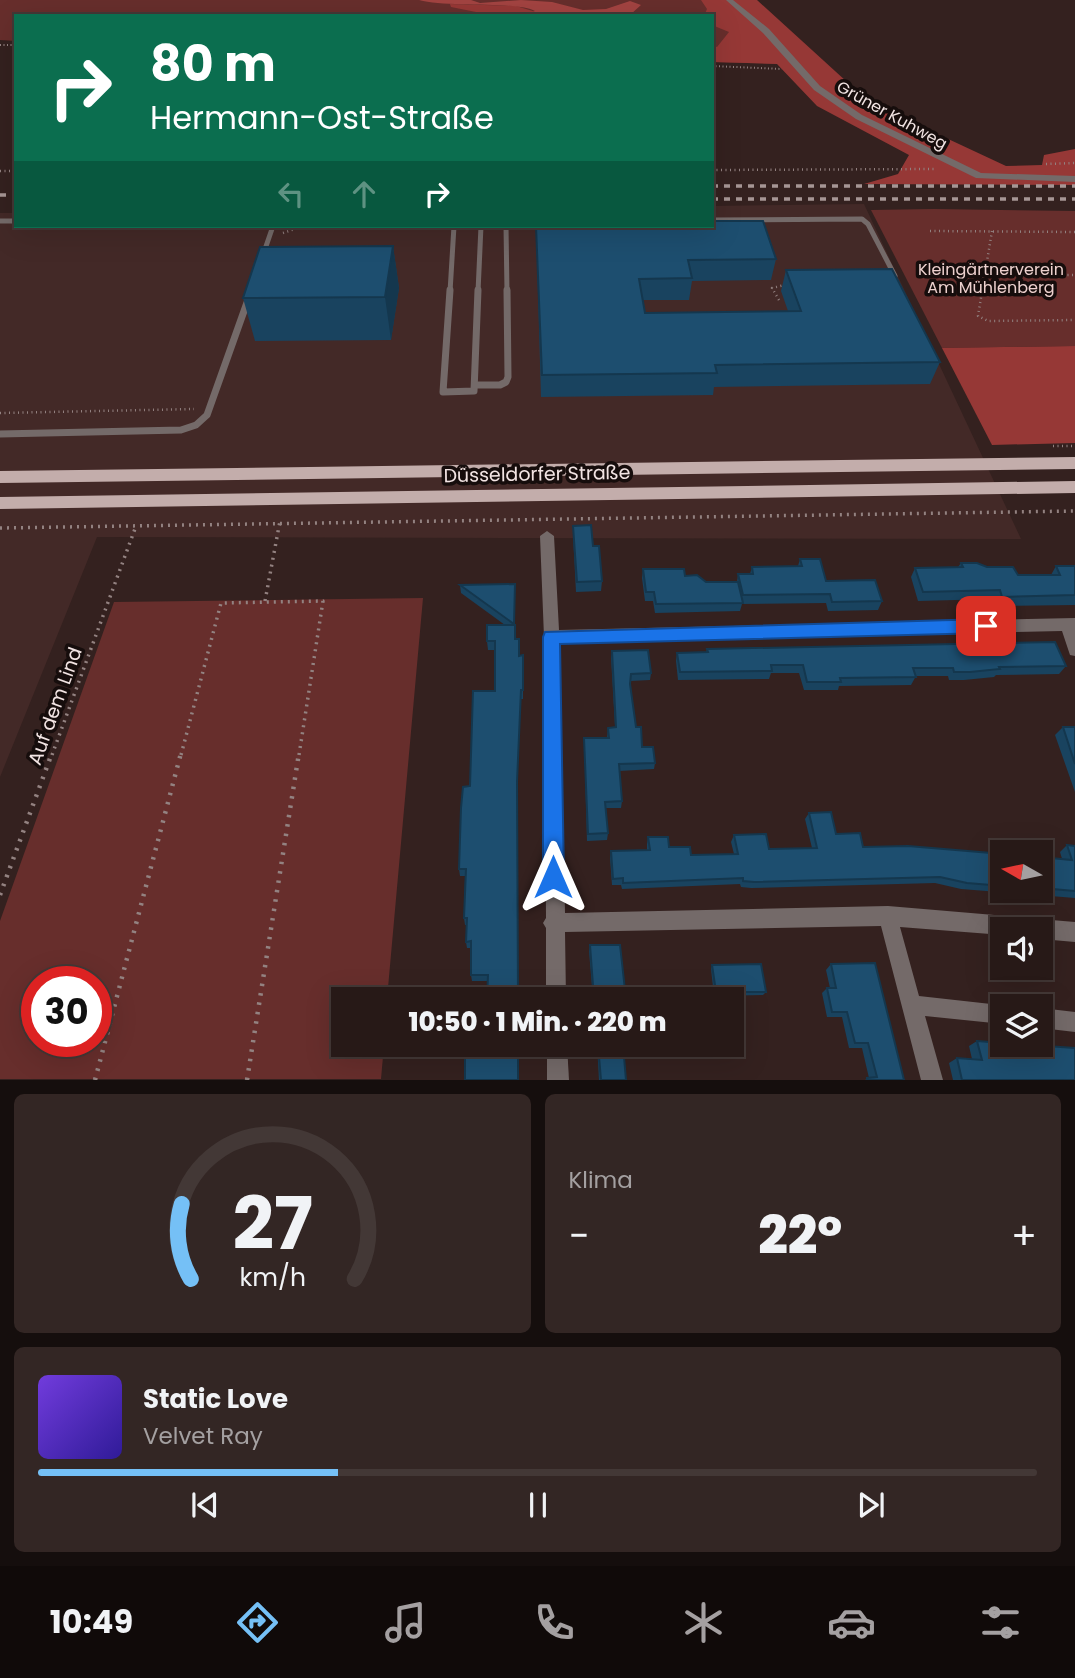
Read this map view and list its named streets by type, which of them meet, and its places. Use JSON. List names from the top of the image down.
{
  "streets": {
    "main road": ["Düsseldorfer Straße"],
    "street": ["Grüner Kuhweg"],
    "path": ["Auf dem Lind"]
  },
  "parks": ["Kleingärtnerverein Am Mühlenberg"],
  "north": "left",
  "page": {
    "turn": ["80 m", "Hermann-Ost-Straße"],
    "limit": "30",
    "trip": "10:50 · 1 Min. · 220 m",
    "tile": "Klima",
    "heat": ["−", "22°", "+"],
    "song": ["Static Love", "Velvet Ray"],
    "tabs": "10:49",
    "gauge": ["27", "km/h"]
  }
}
